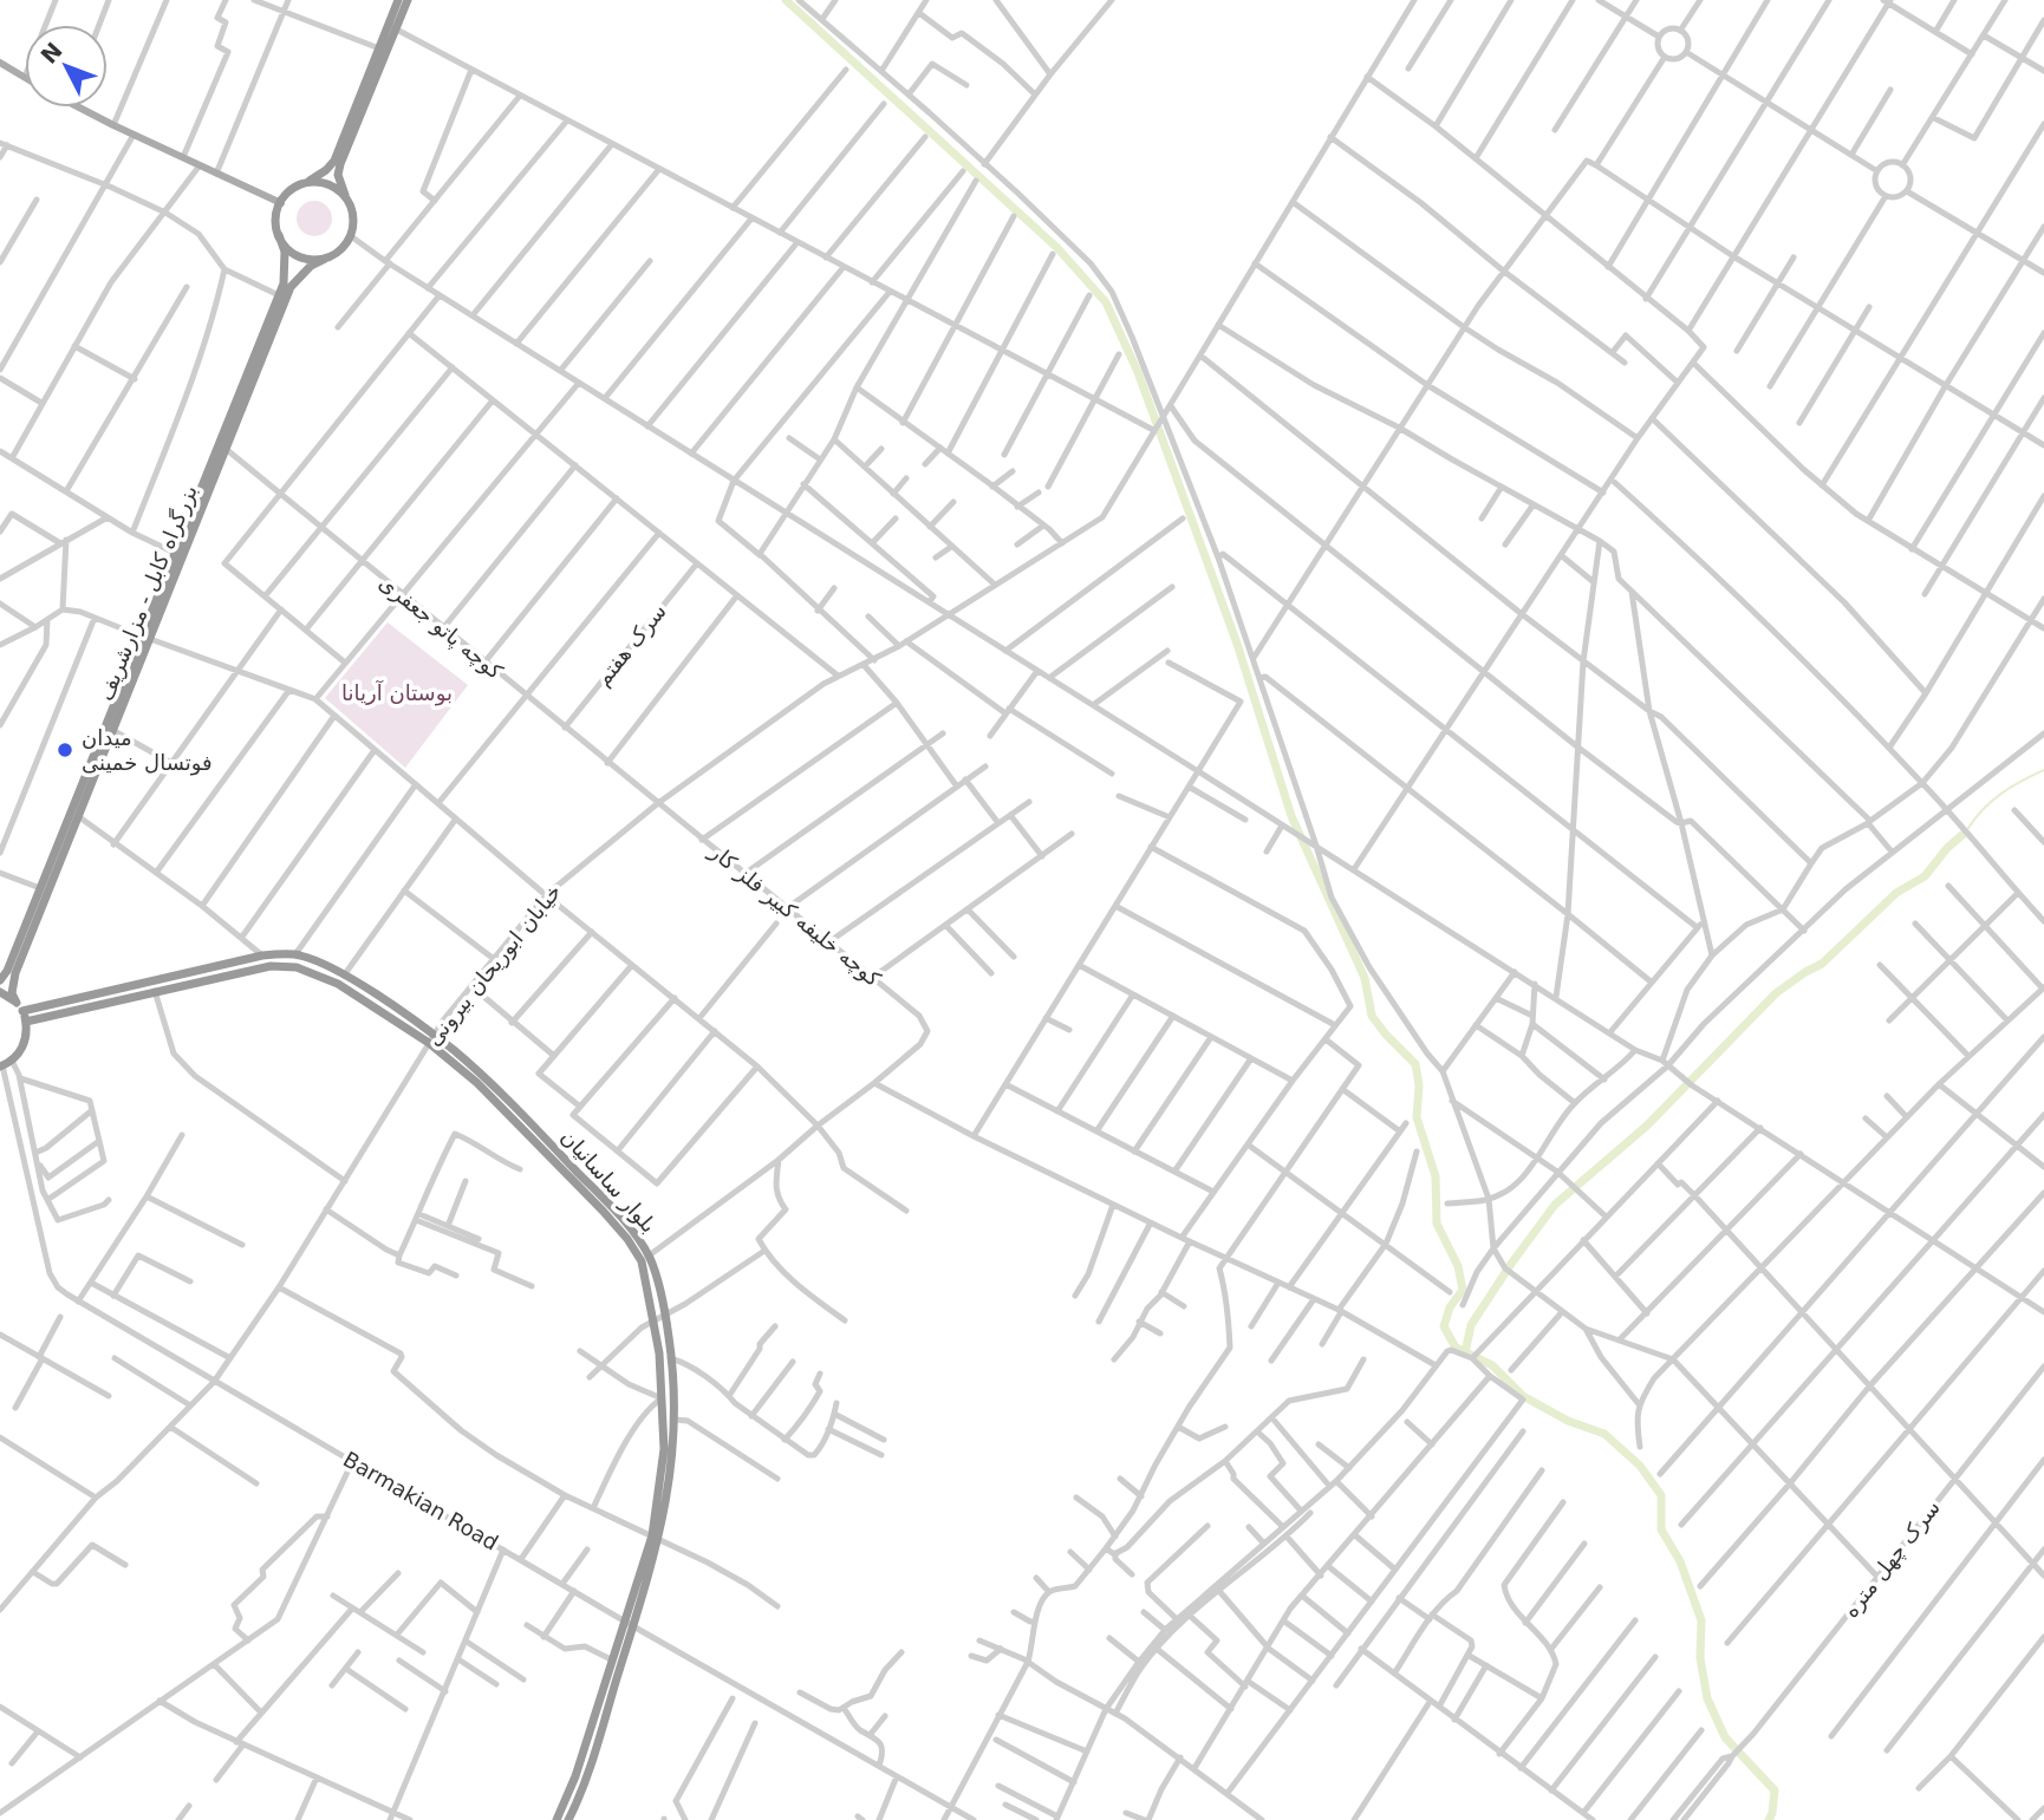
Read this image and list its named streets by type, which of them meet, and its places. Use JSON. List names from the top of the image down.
{
  "streets": {
    "highway": ["بزرگراه کابل - مزارشریف", "بلوار ساسانیان"],
    "street": [
      "کوچه پاتو جعفری",
      "سرک هفتم",
      "کوچه خلیفه کبیر فلز کار",
      "خیابان ابوریحان بیرونی",
      "Barmakian Road",
      "سرک چهل متره"
    ]
  },
  "crossings": [
    ["بزرگراه کابل - مزارشریف", "کوچه پاتو جعفری"],
    ["کوچه پاتو جعفری", "سرک هفتم"],
    ["کوچه پاتو جعفری", "کوچه خلیفه کبیر فلز کار"],
    ["کوچه پاتو جعفری", "خیابان ابوریحان بیرونی"],
    ["کوچه خلیفه کبیر فلز کار", "خیابان ابوریحان بیرونی"],
    ["خیابان ابوریحان بیرونی", "بلوار ساسانیان"],
    ["خیابان ابوریحان بیرونی", "Barmakian Road"],
    ["بلوار ساسانیان", "Barmakian Road"]
  ],
  "parks": ["بوستان آریانا"],
  "places": ["میدان فوتسال خمینی"],
  "north": "top left"
}
